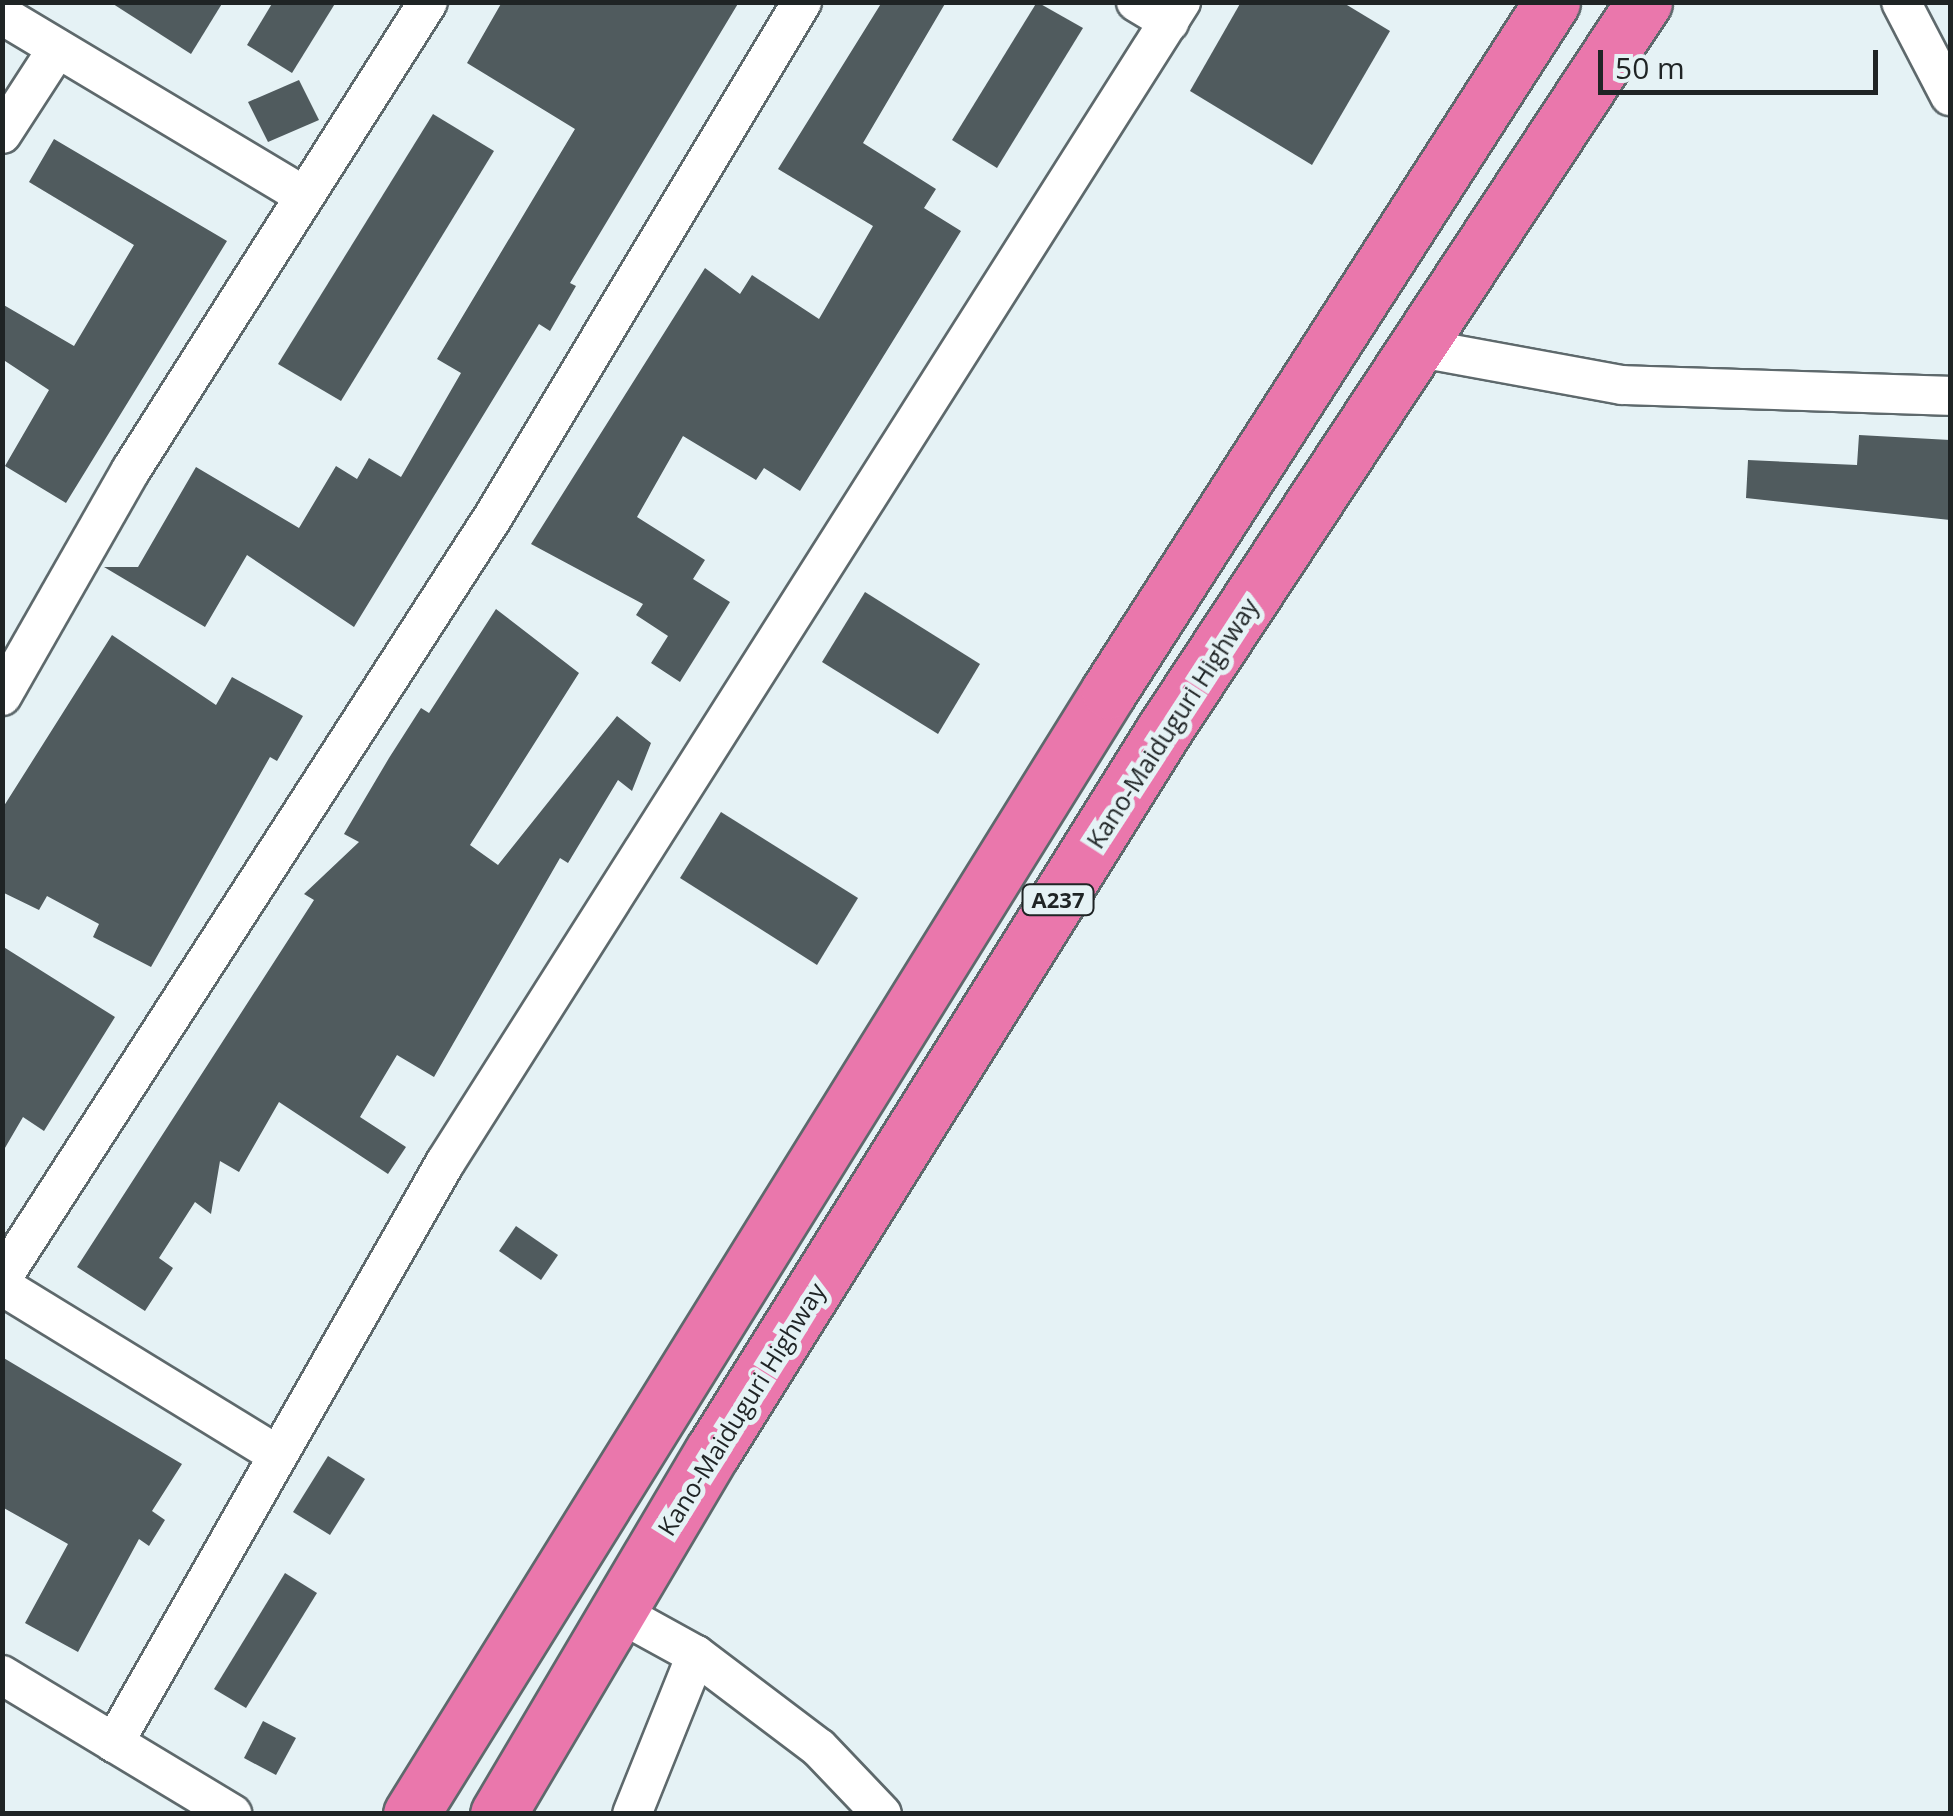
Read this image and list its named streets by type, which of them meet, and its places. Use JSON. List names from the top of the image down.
{
  "streets": {
    "highway": ["Kano-Maiduguri Highway", "A237"]
  },
  "scale_bar": "50 m"
}
